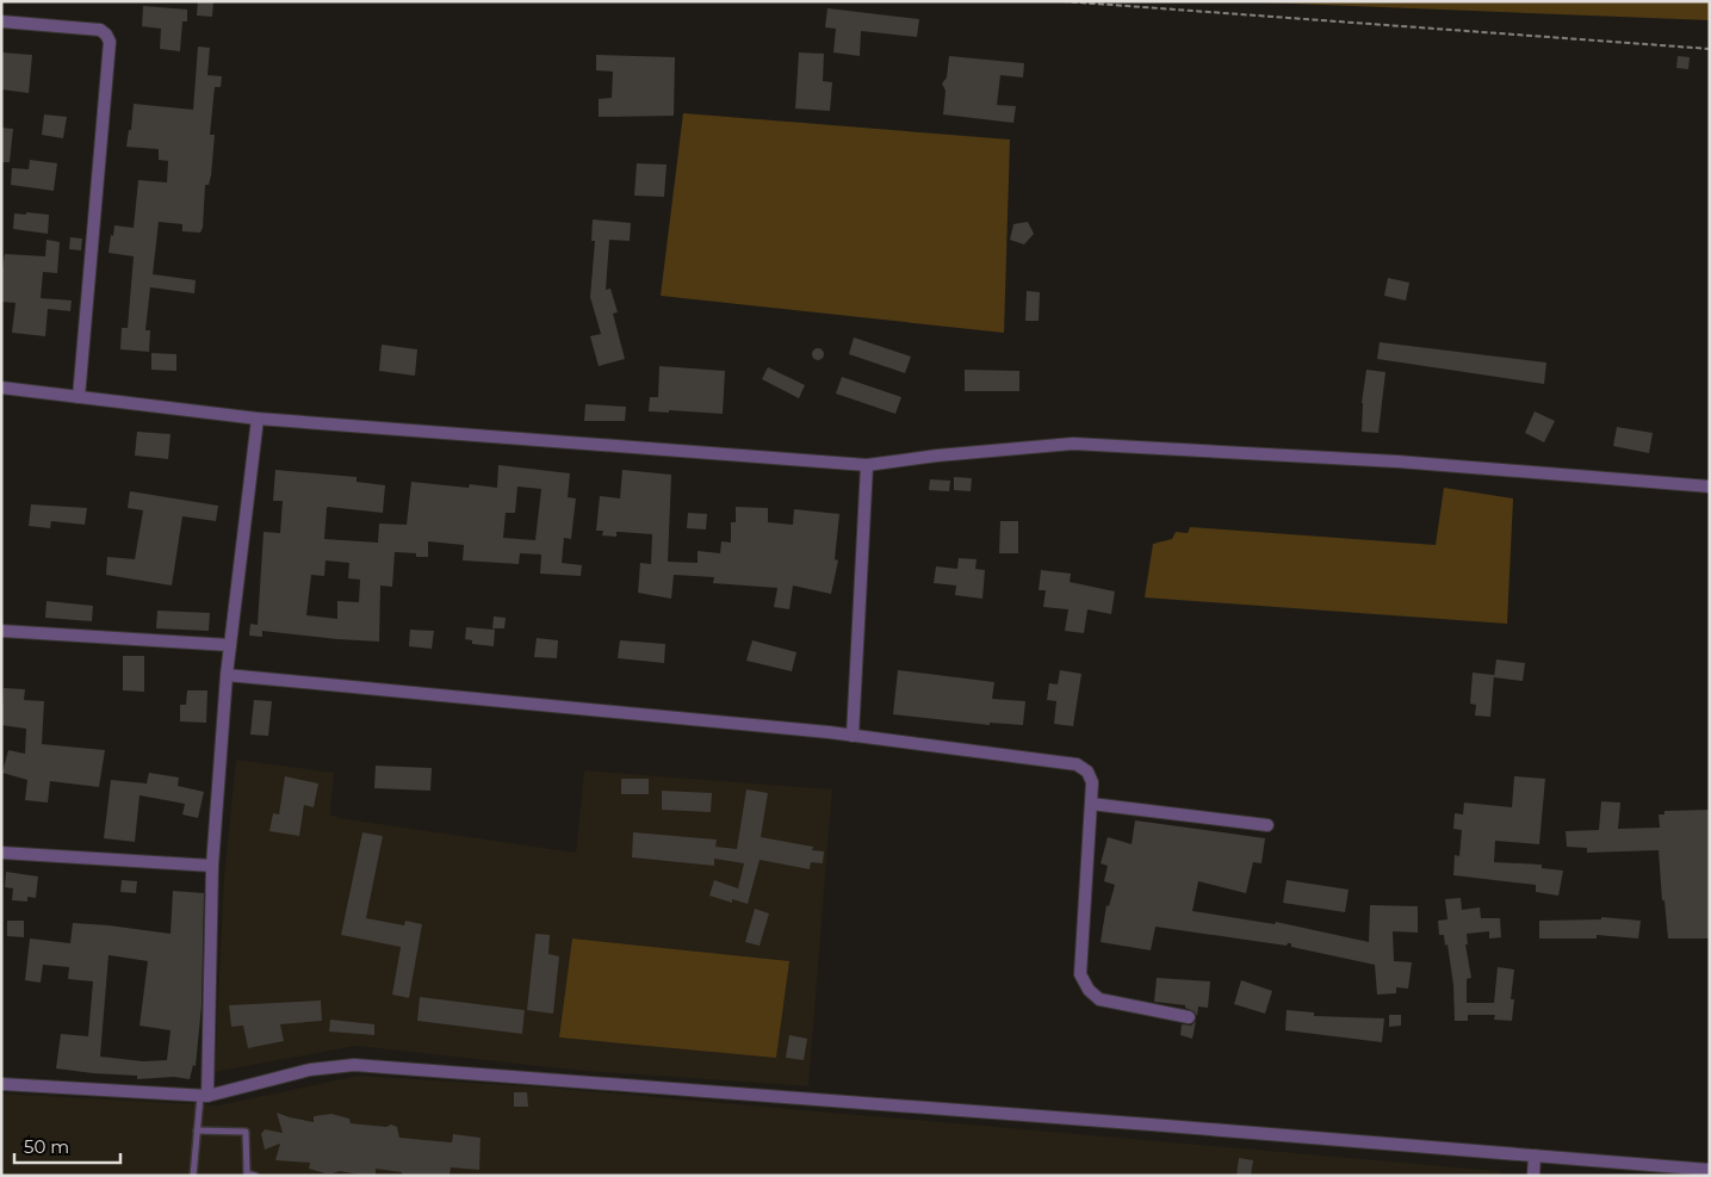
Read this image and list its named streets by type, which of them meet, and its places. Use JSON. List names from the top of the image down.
{
  "scale_bar": "50 m"
}
